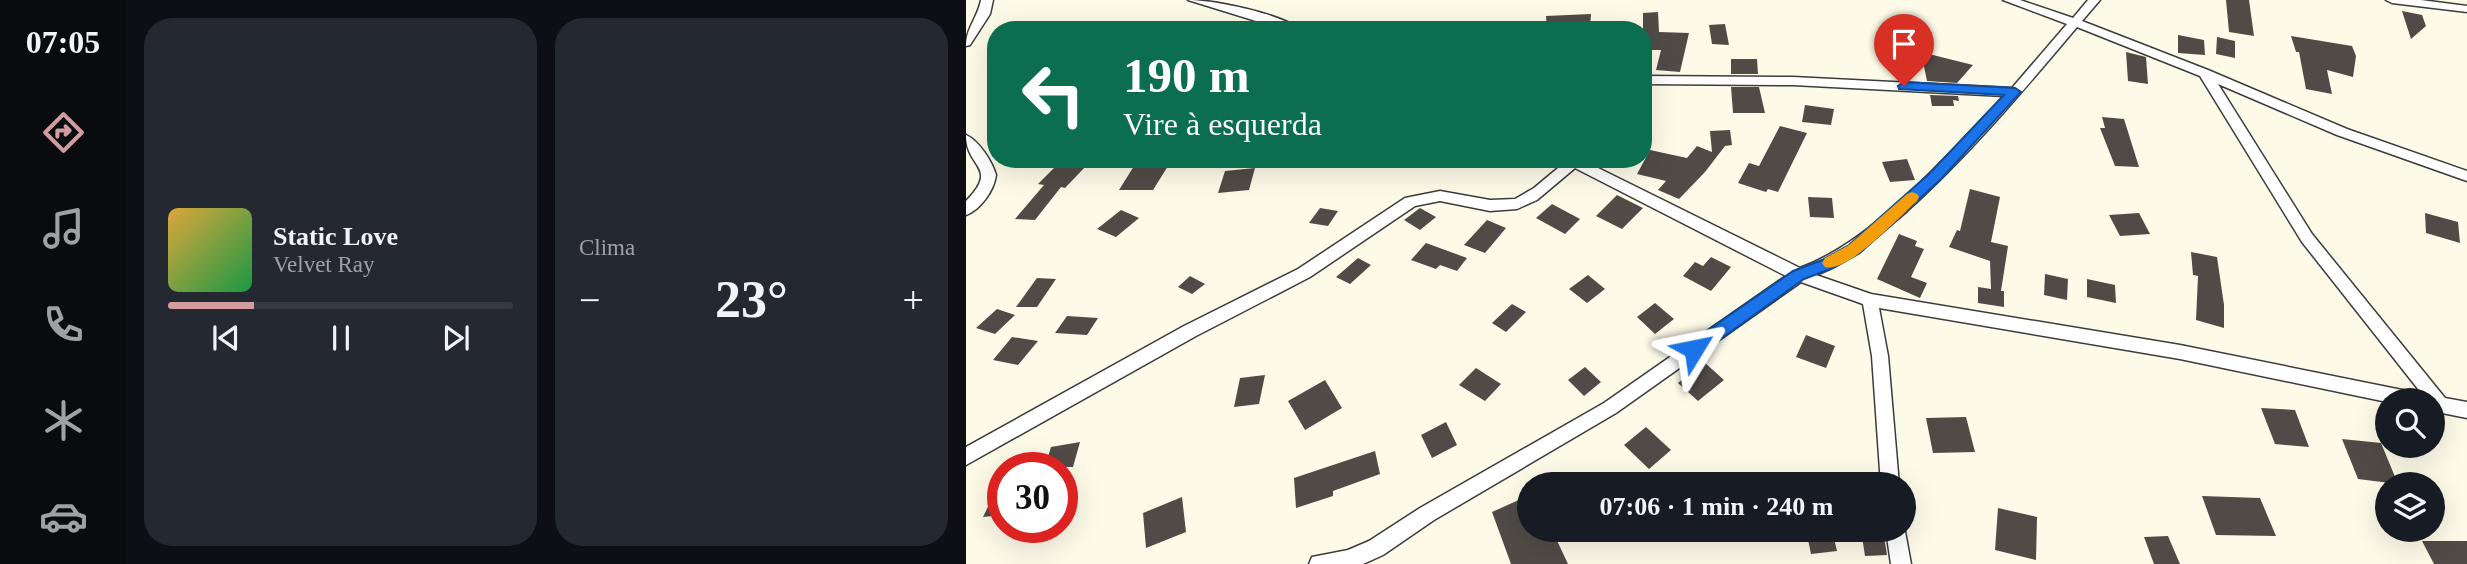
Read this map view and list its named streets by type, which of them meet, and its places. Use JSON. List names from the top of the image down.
{
  "page": {
    "tabs": "07:05",
    "tile": "Clima",
    "turn": ["190 m", "Vire à esquerda"],
    "song": ["Static Love", "Velvet Ray"],
    "heat": ["−", "23°", "+"],
    "limit": "30",
    "trip": "07:06 · 1 min · 240 m"
  }
}
